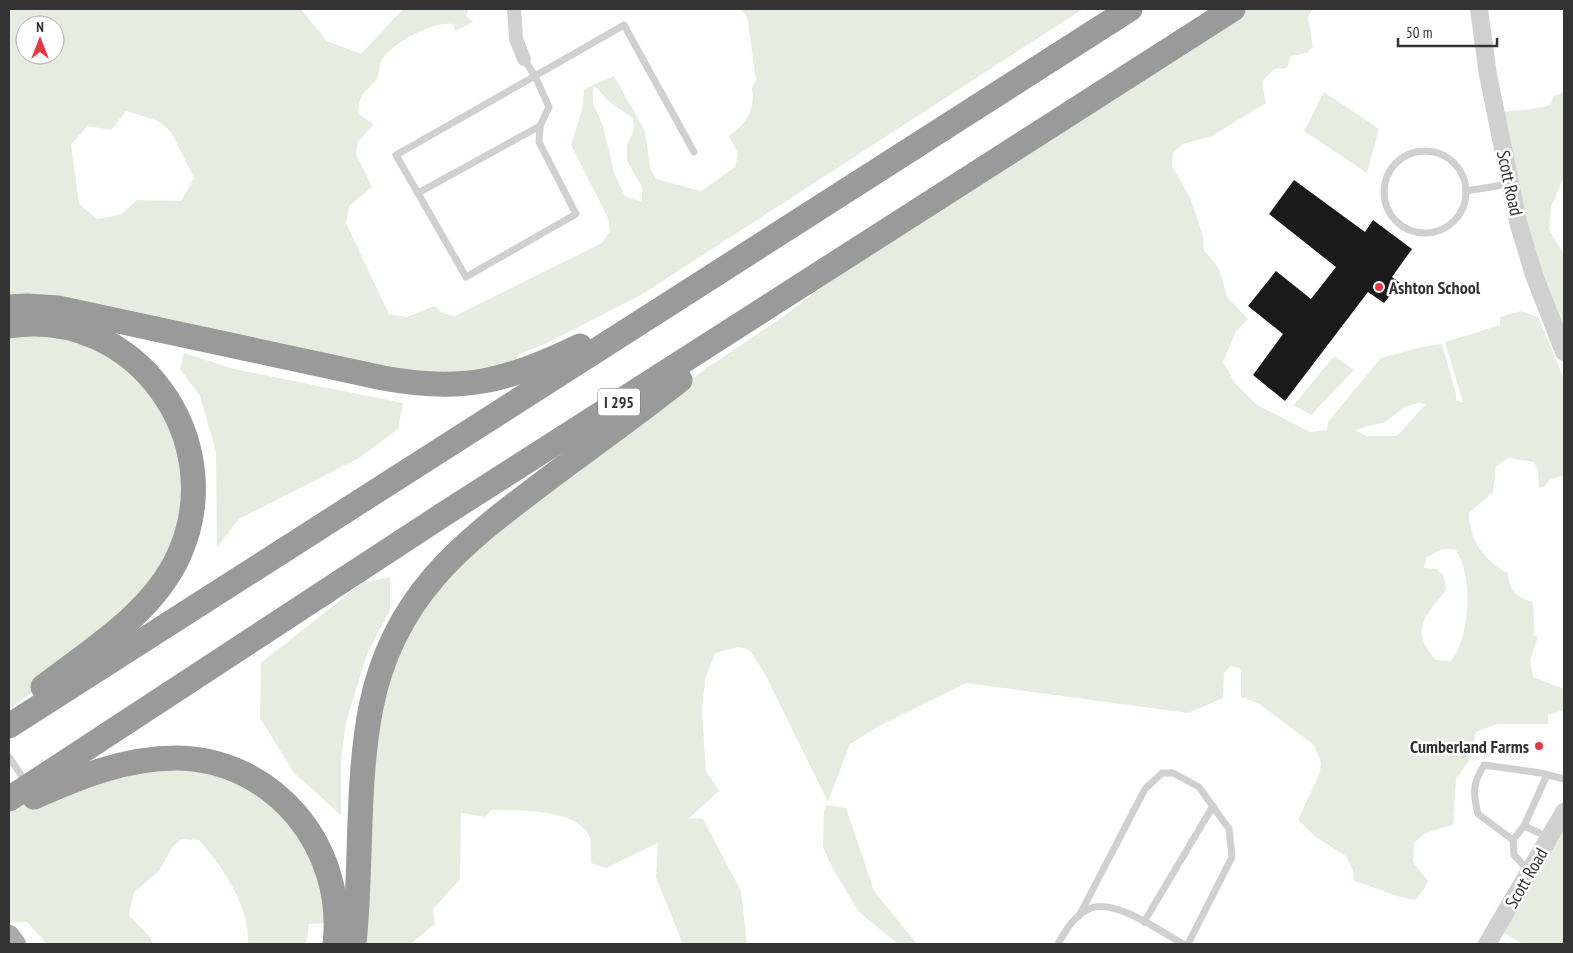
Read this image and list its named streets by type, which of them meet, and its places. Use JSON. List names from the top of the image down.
{
  "streets": {
    "highway": ["I 295"],
    "street": ["Scott Road"]
  },
  "places": ["Ashton School", "Cumberland Farms"],
  "scale_bar": "50 m",
  "north": "top"
}
